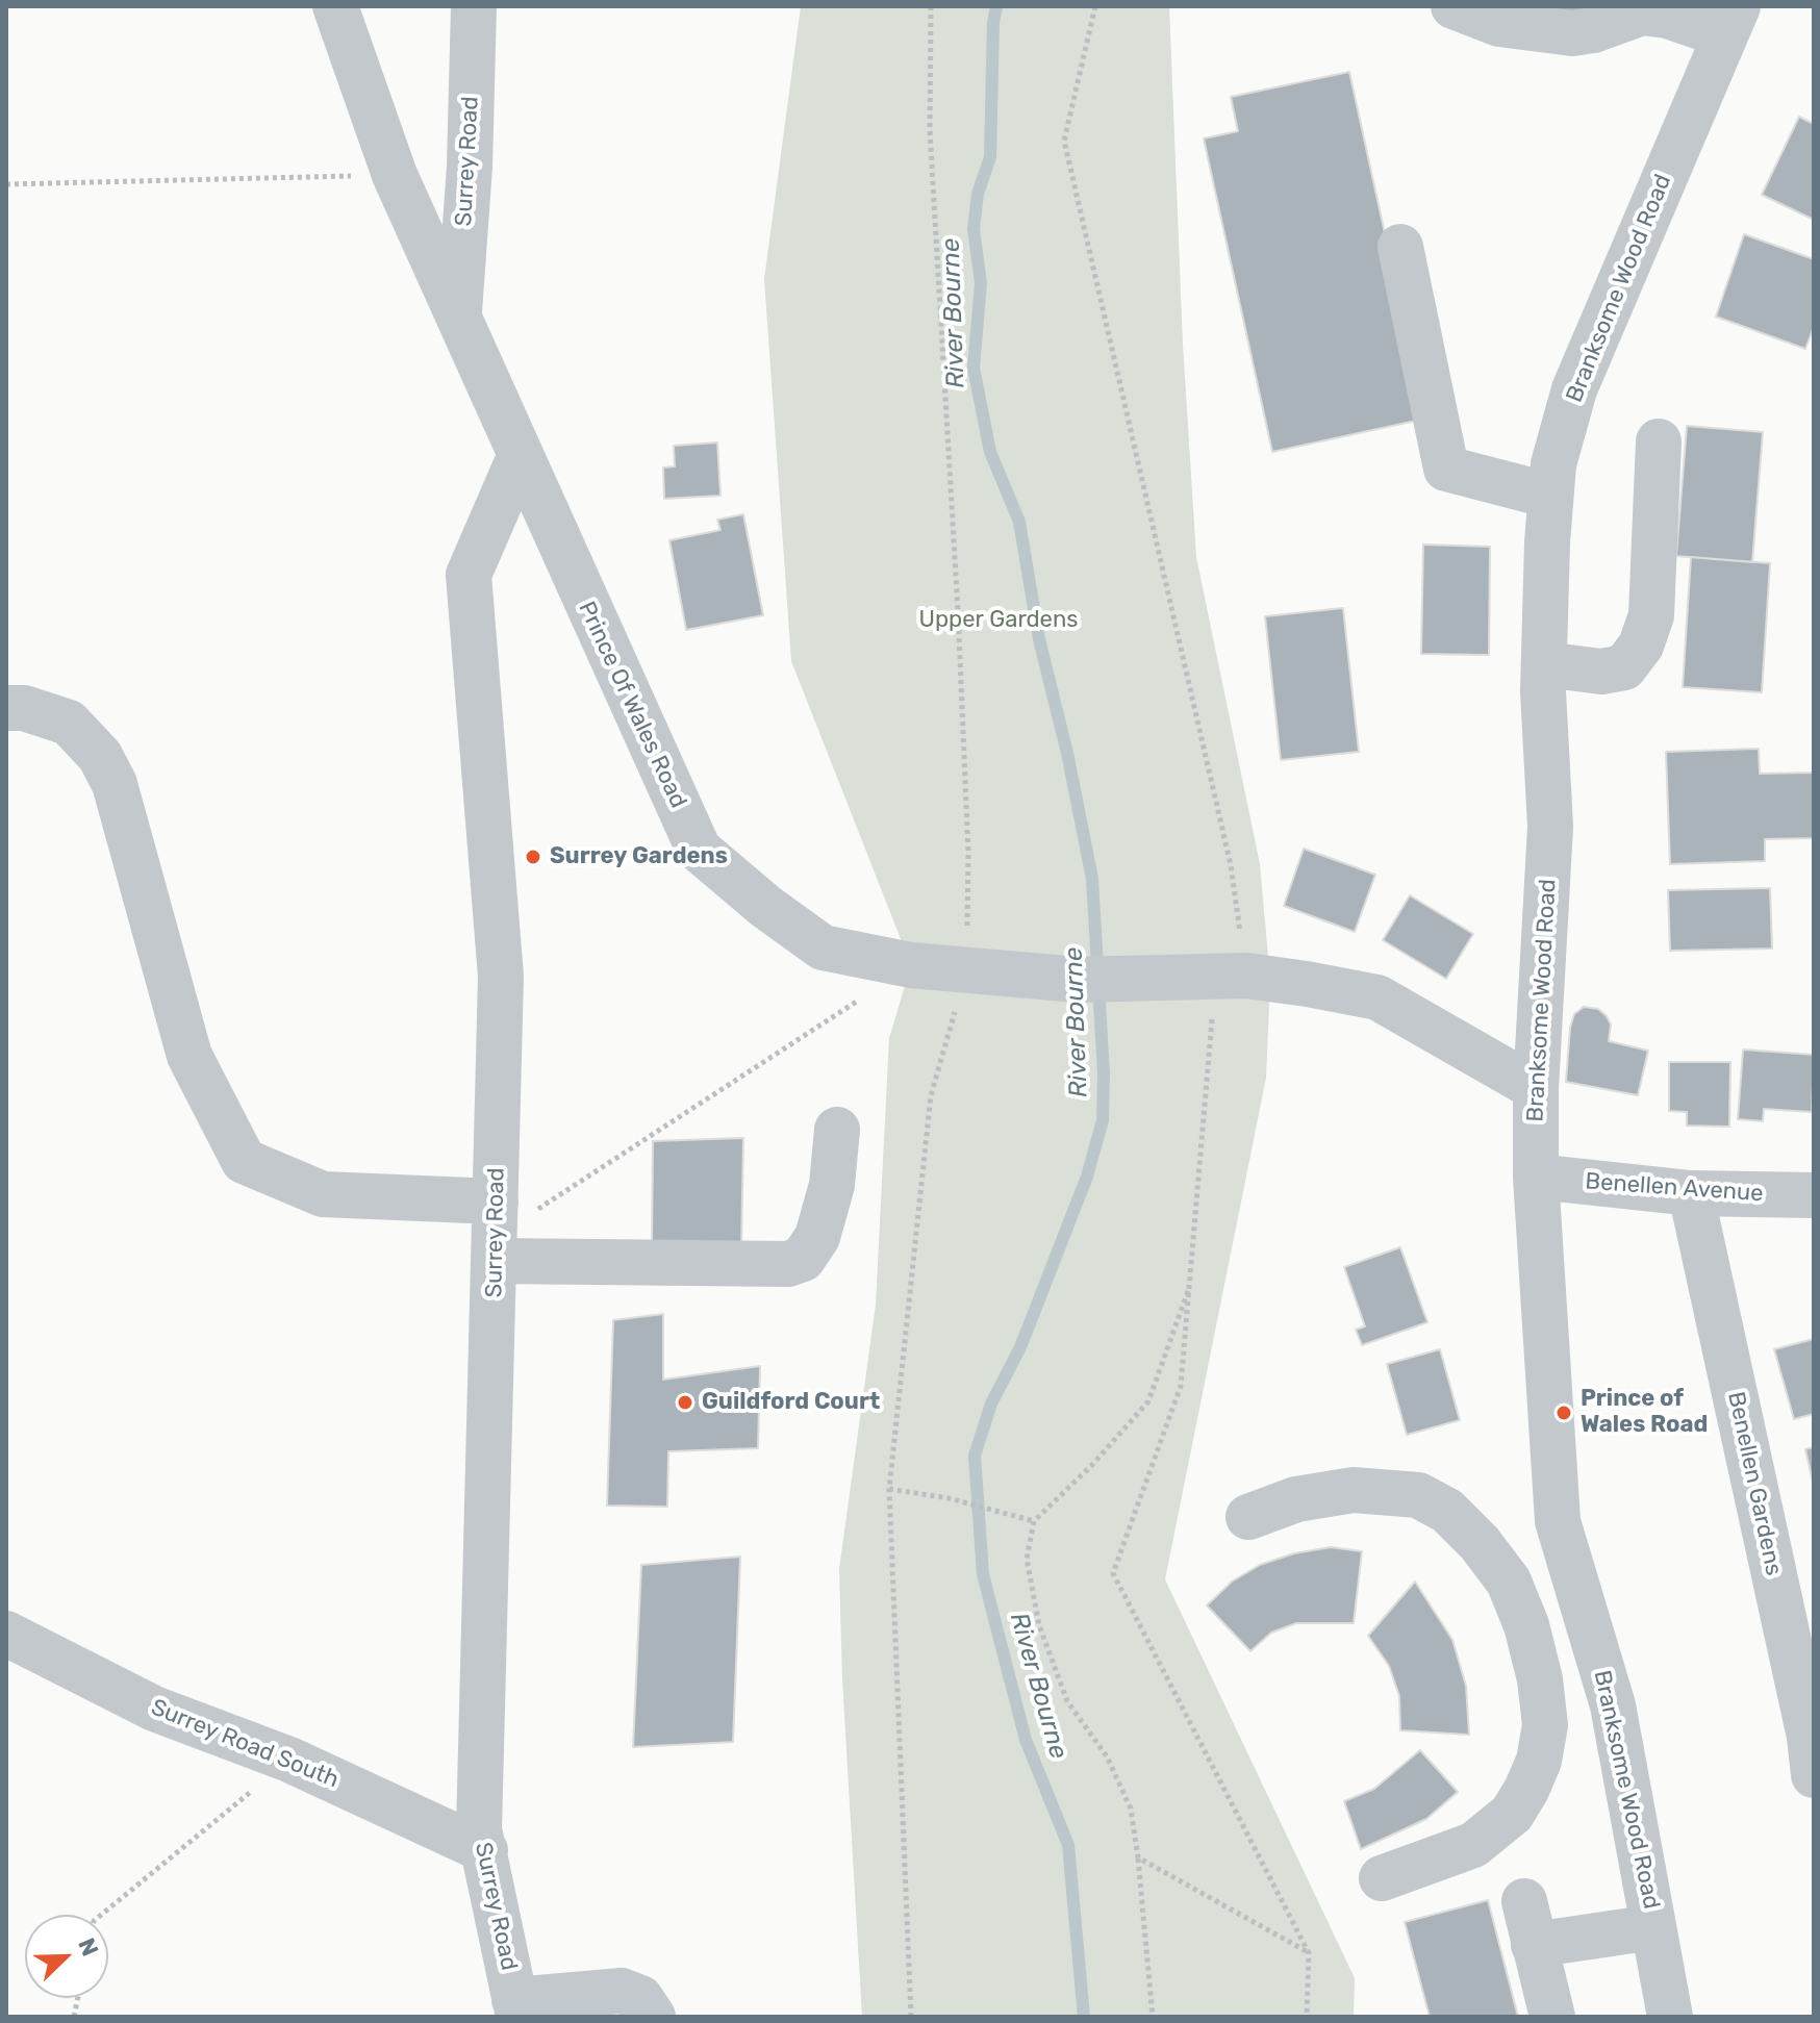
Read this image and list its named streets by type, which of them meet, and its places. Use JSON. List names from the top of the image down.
{
  "streets": {
    "street": [
      "Surrey Road",
      "Branksome Wood Road",
      "Prince Of Wales Road",
      "Benellen Avenue",
      "Benellen Gardens",
      "Surrey Road South"
    ]
  },
  "crossings": [
    ["Surrey Road", "Prince Of Wales Road"],
    ["Surrey Road", "Surrey Road South"],
    ["Branksome Wood Road", "Prince Of Wales Road"],
    ["Branksome Wood Road", "Benellen Avenue"],
    ["Benellen Avenue", "Benellen Gardens"]
  ],
  "water": ["River Bourne"],
  "parks": ["Upper Gardens"],
  "places": ["Surrey Gardens", "Guildford Court", "Prince of Wales Road"],
  "north": "top right"
}
